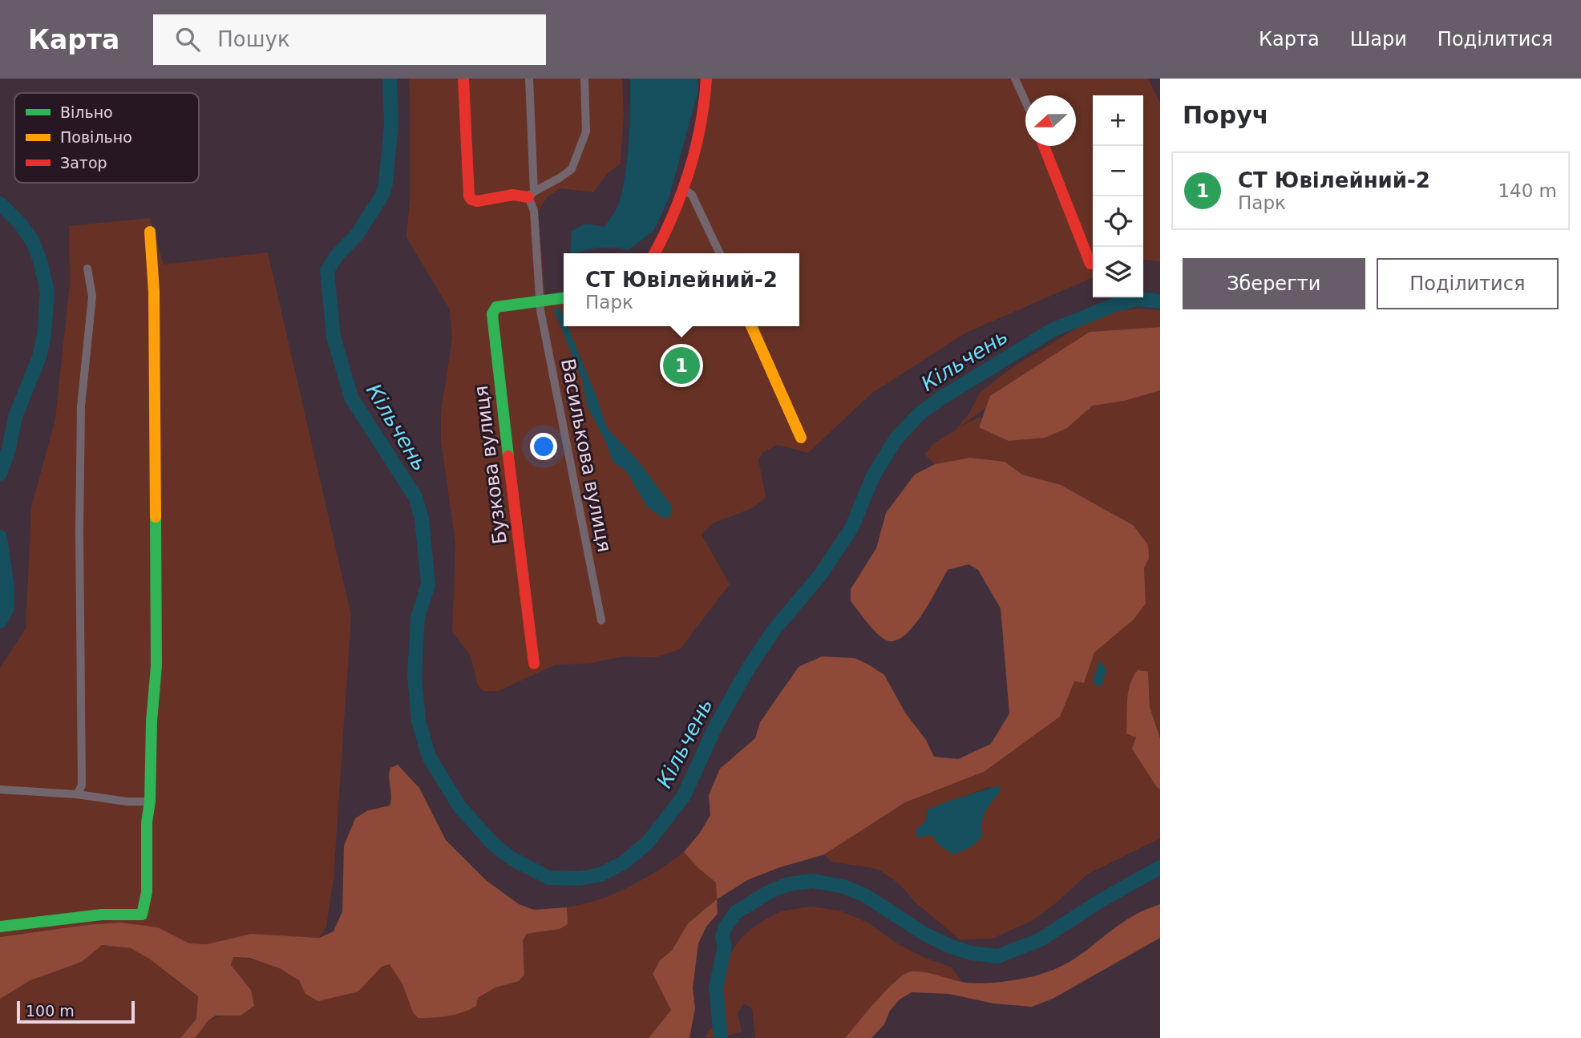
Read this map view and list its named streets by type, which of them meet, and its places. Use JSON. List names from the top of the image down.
{
  "streets": {
    "street": ["Василькова вулиця", "Бузкова вулиця"]
  },
  "crossings": [
    ["Василькова вулиця", "Бузкова вулиця"]
  ],
  "water": ["Кільчень"],
  "legend": ["Вільно", "Повільно", "Затор"],
  "scale_bar": "100 m",
  "north": "left",
  "page": {
    "header": "Карта",
    "search": "Пошук",
    "nav": ["Карта", "Шари", "Поділитися"],
    "heading": "Поруч",
    "map_buttons": ["+", "−"],
    "list": [
      {
        "mark": "1",
        "name": "СT Ювілейний-2",
        "note": "Парк",
        "value": "140 m"
      }
    ],
    "buttons": ["Зберегти", "Поділитися"],
    "popup": ["СT Ювілейний-2", "Парк"],
    "pins": "1",
    "scale": "100 m"
  }
}
